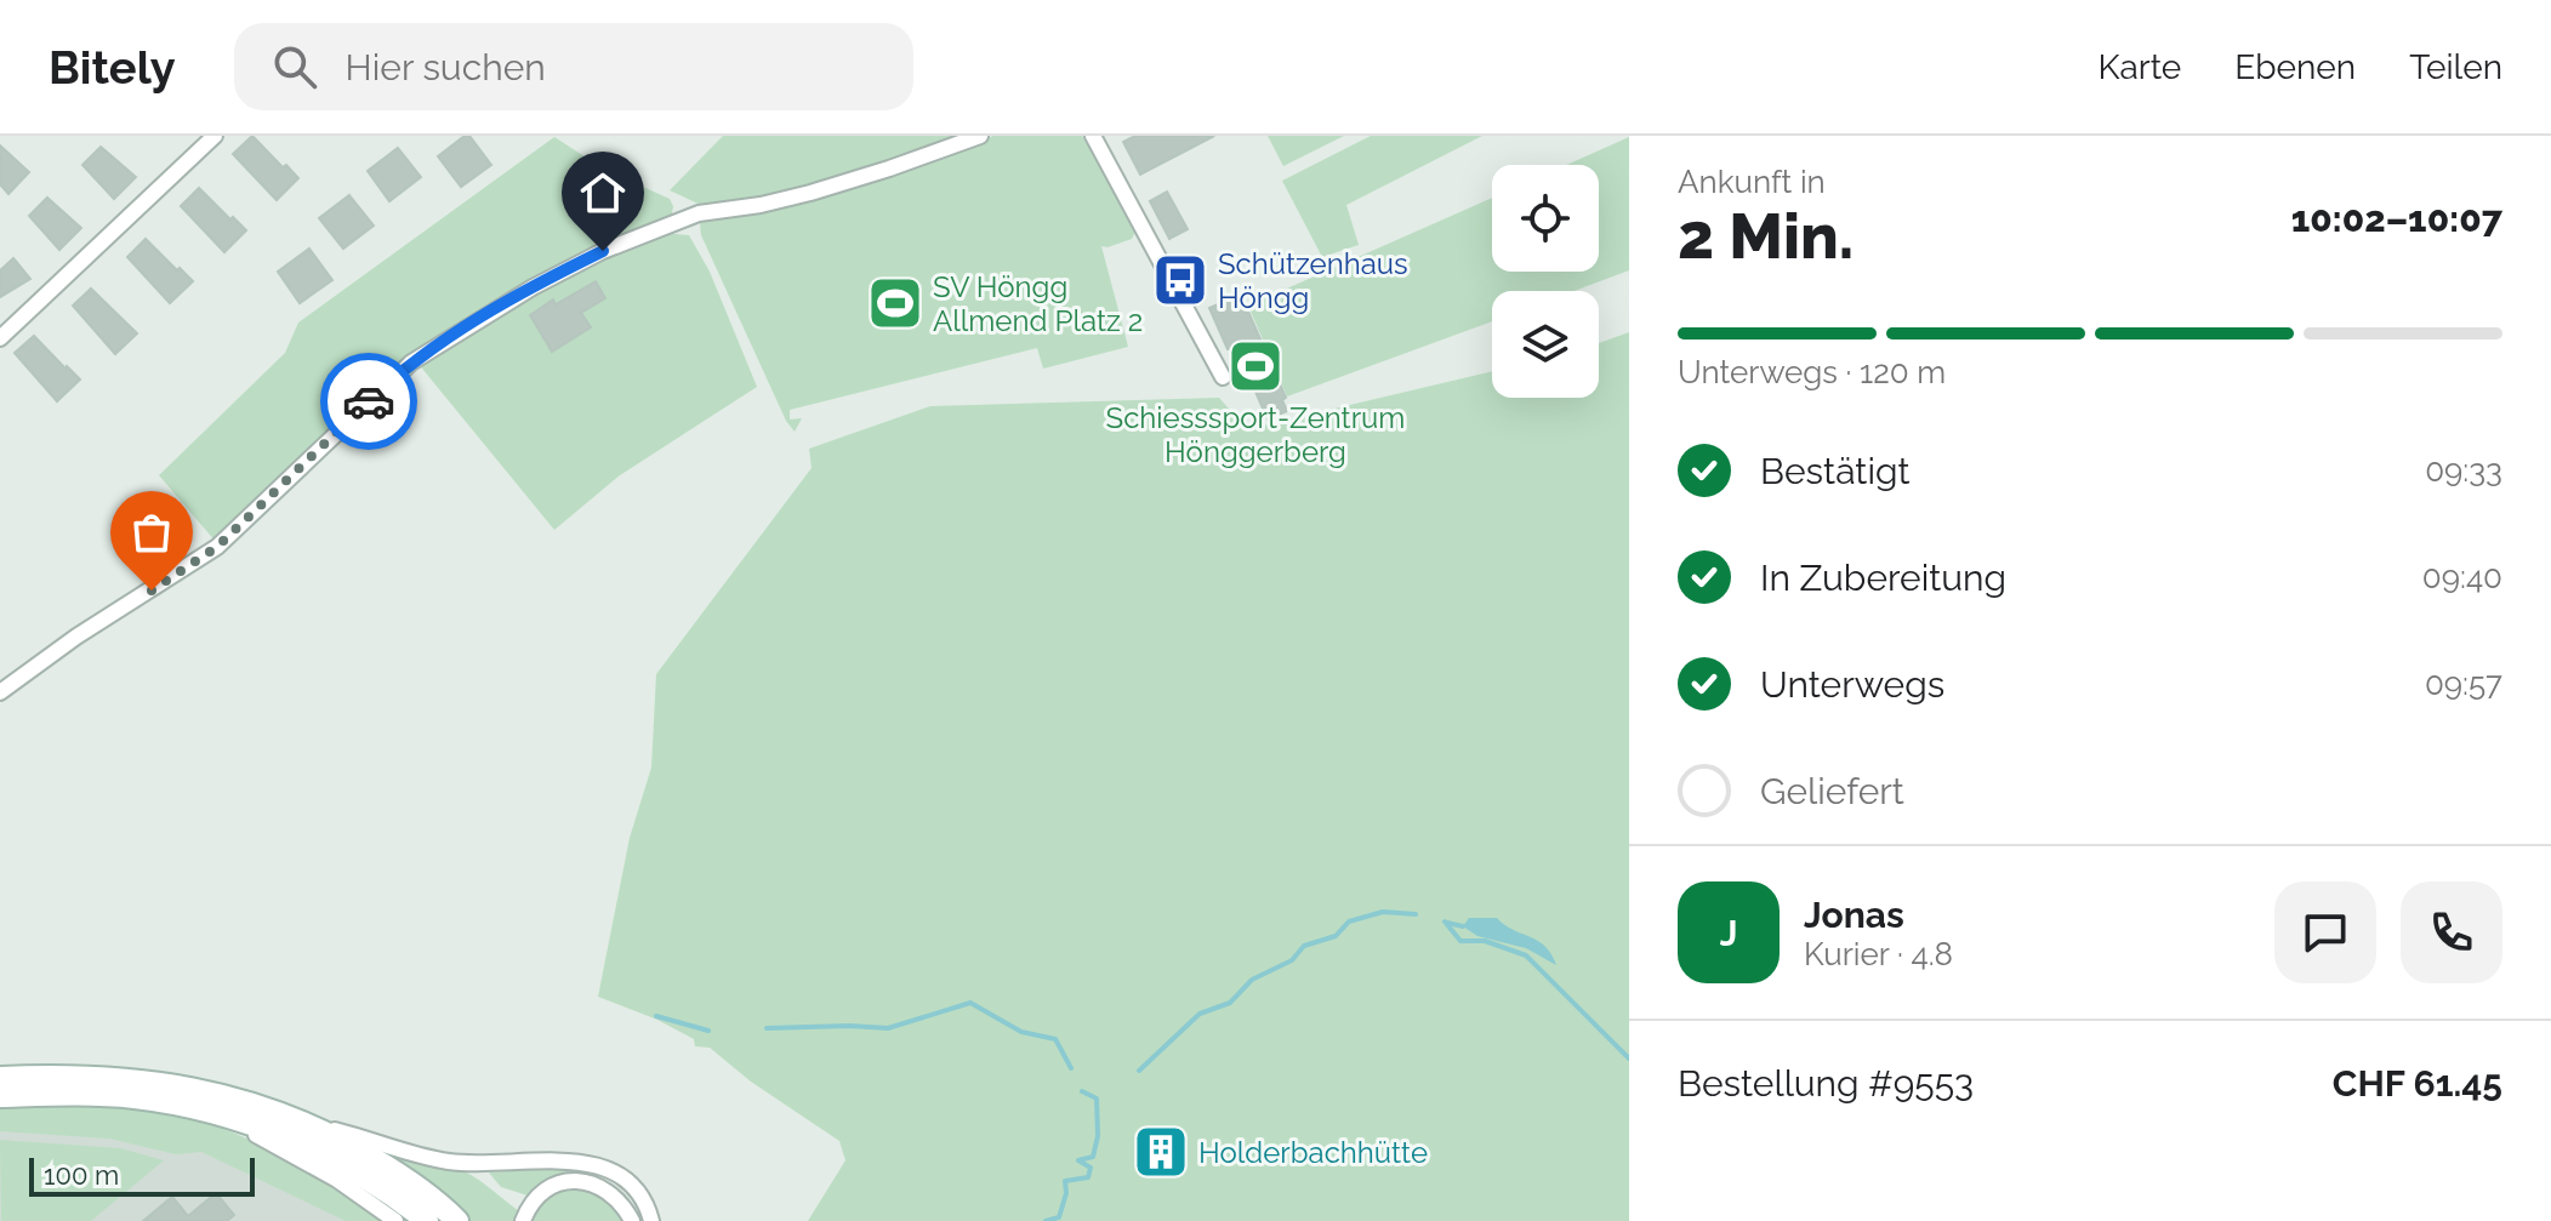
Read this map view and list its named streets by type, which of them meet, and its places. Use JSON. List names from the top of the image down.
{
  "places": {
    "bus stop": ["Schützenhaus Höngg"],
    "sports": ["SV Höngg Allmend Platz 2", "Schiesssport-Zentrum Hönggerberg"],
    "building": ["Holderbachhütte"]
  },
  "scale_bar": "100 m",
  "page": {
    "header": "Bitely",
    "search": "Hier suchen",
    "nav": ["Karte", "Ebenen", "Teilen"],
    "heading": ["2 Min.", "Ankunft in", "10:02–10:07"],
    "panel": [
      "Jonas",
      "Kurier · 4.8",
      "Bestellung #9553",
      "CHF 61.45"
    ],
    "bar": "Unterwegs · 120 m",
    "list": [
      ["Bestätigt", "09:33"],
      ["In Zubereitung", "09:40"],
      ["Unterwegs", "09:57"],
      "Geliefert"
    ],
    "round": "J",
    "scale": "100 m"
  }
}
